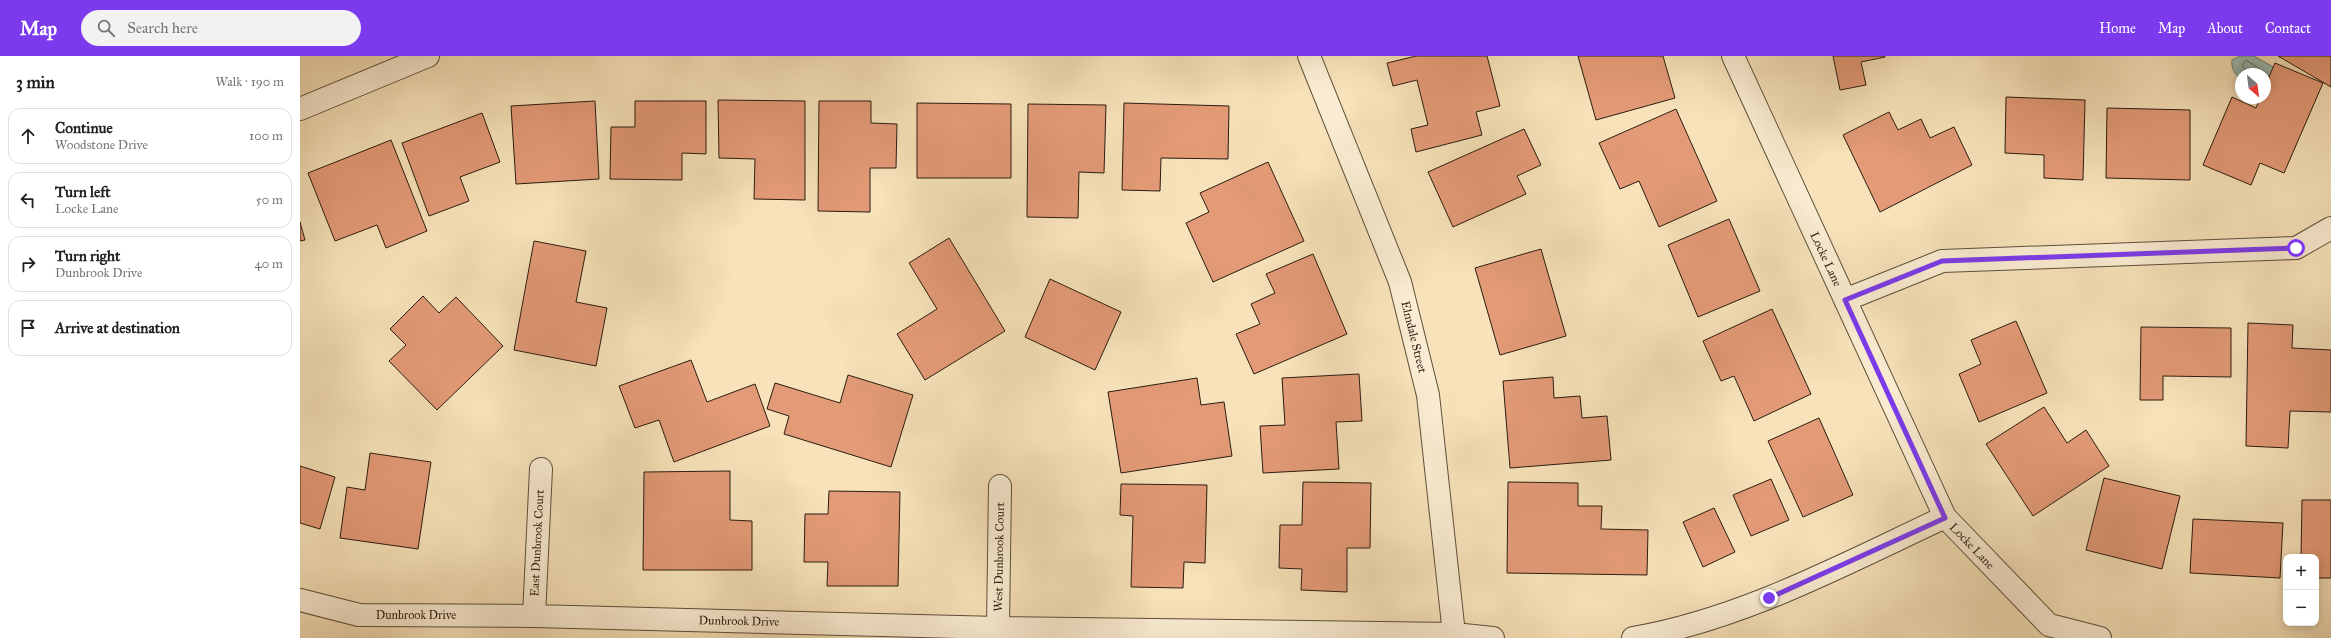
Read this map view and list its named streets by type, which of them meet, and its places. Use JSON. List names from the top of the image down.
{
  "streets": {
    "street": [
      "Locke Lane",
      "Elmdale Street",
      "East Dunbrook Court",
      "West Dunbrook Court",
      "Dunbrook Drive"
    ]
  },
  "crossings": [
    ["Elmdale Street", "Dunbrook Drive"],
    ["East Dunbrook Court", "Dunbrook Drive"],
    ["West Dunbrook Court", "Dunbrook Drive"]
  ],
  "north": "bottom right",
  "page": {
    "header": "Map",
    "search": "Search here",
    "nav": [
      "Home",
      "Map",
      "About",
      "Contact"
    ],
    "heading": ["3 min", "Walk · 190 m"],
    "list": [
      ["Continue", "Woodstone Drive", "100 m"],
      ["Turn left", "Locke Lane", "50 m"],
      ["Turn right", "Dunbrook Drive", "40 m"],
      "Arrive at destination"
    ],
    "map_buttons": ["+", "−"]
  }
}
